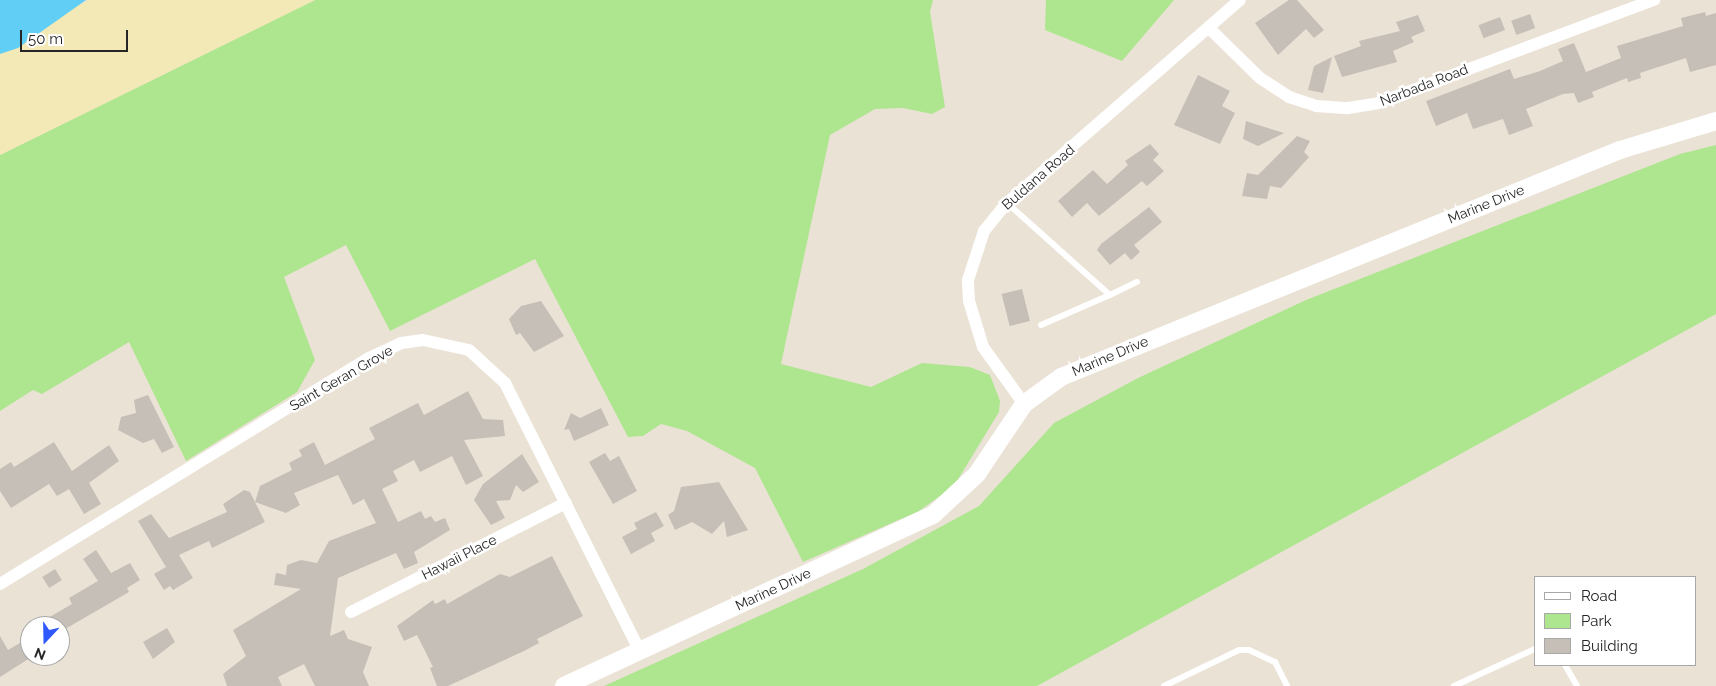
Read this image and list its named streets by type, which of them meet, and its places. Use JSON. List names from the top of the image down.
{
  "streets": {
    "street": [
      "Narbada Road",
      "Buldana Road",
      "Marine Drive",
      "Saint Geran Grove",
      "Hawaii Place"
    ]
  },
  "crossings": [
    ["Narbada Road", "Buldana Road"],
    ["Buldana Road", "Marine Drive"],
    ["Marine Drive", "Saint Geran Grove"],
    ["Saint Geran Grove", "Hawaii Place"]
  ],
  "legend": ["Road", "Park", "Building"],
  "scale_bar": "50 m",
  "north": "bottom"
}
